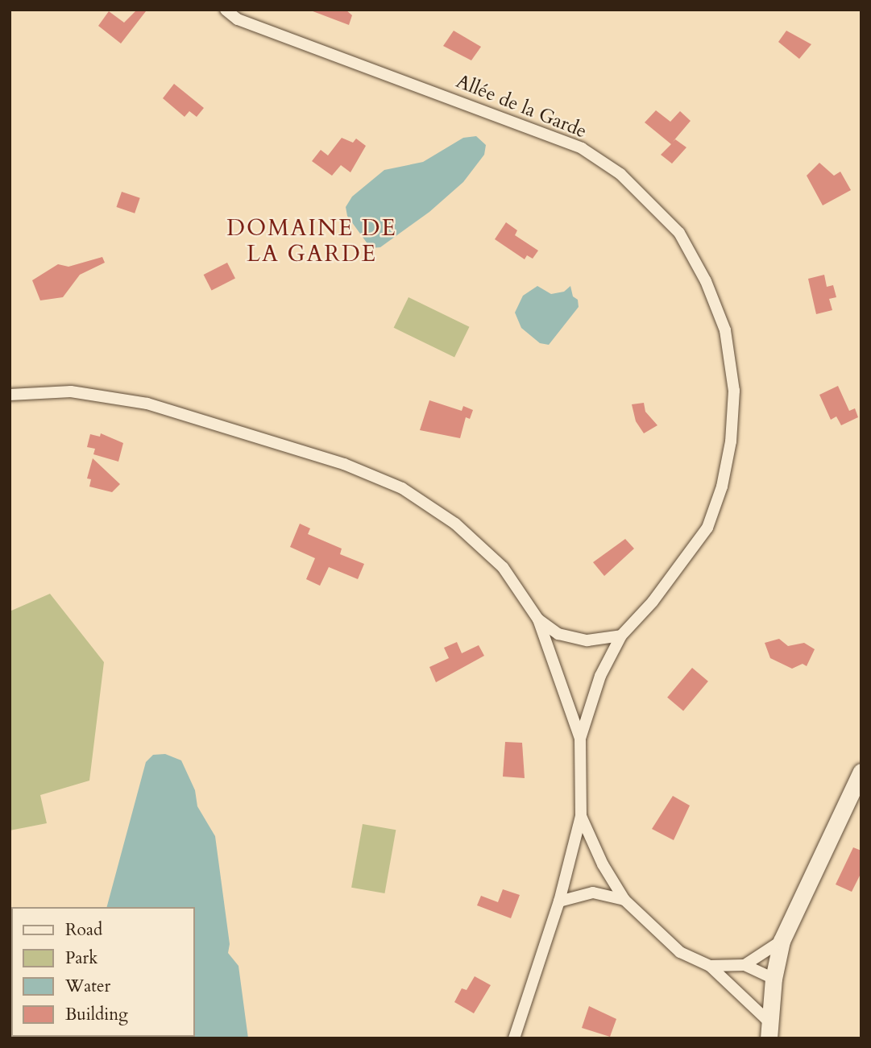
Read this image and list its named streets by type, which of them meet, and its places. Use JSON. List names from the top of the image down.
{
  "streets": {
    "street": ["Allée de la Garde"]
  },
  "districts": ["DOMAINE DE LA GARDE"],
  "legend": [
    "Road",
    "Park",
    "Water",
    "Building"
  ]
}
